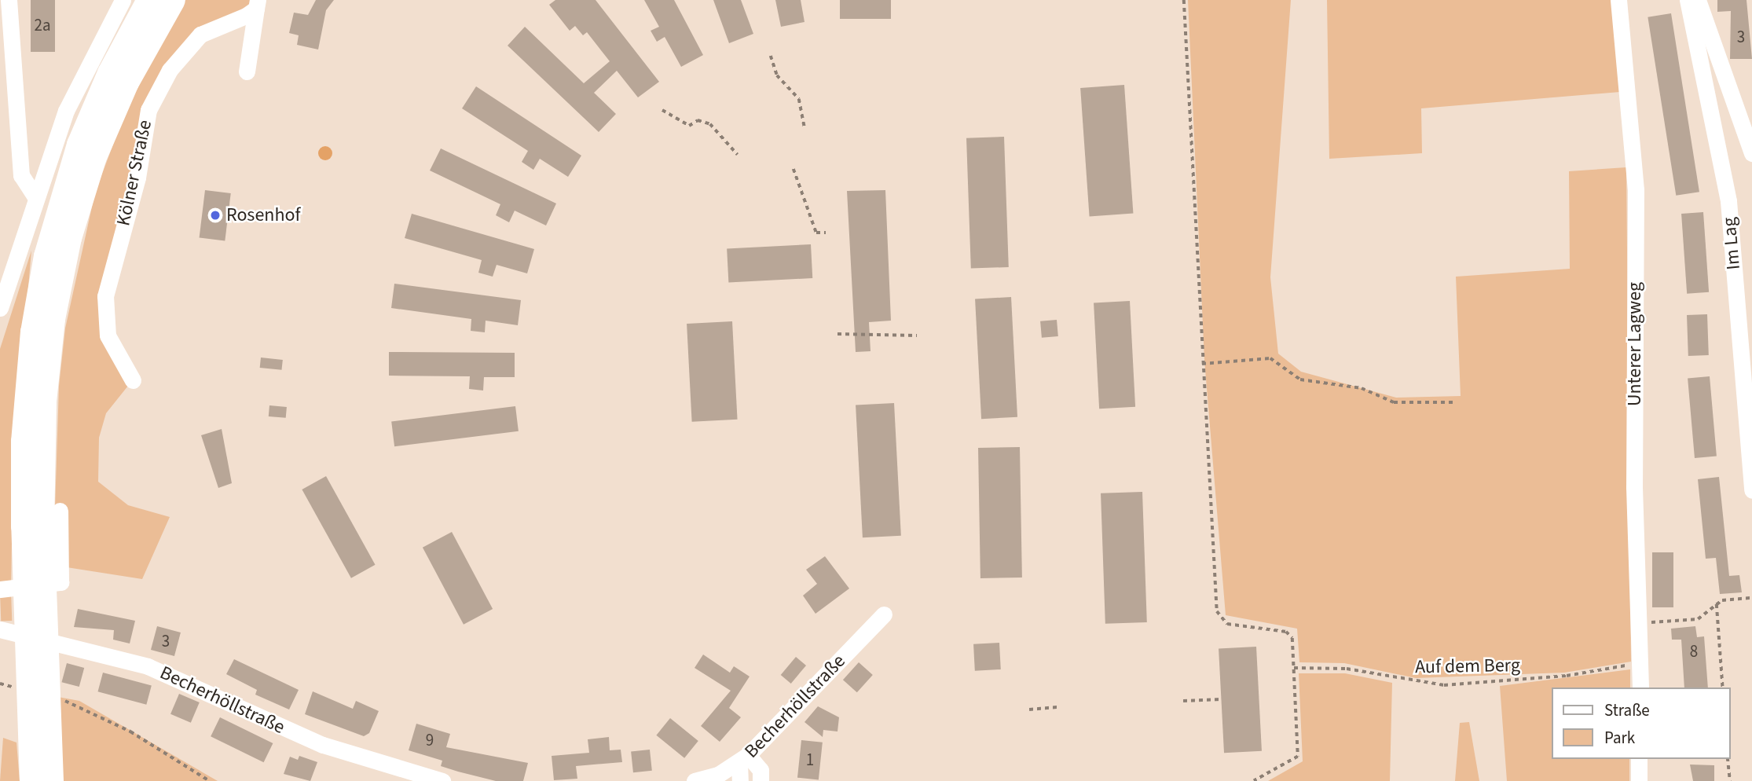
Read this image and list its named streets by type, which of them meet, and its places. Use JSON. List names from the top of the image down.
{
  "streets": {
    "street": [
      "Kölner Straße",
      "Im Lag",
      "Unterer Lagweg",
      "Becherhöllstraße"
    ],
    "path": ["Auf dem Berg"]
  },
  "crossings": [
    ["Unterer Lagweg", "Auf dem Berg"]
  ],
  "places": ["Rosenhof"],
  "house_numbers": [
    "2a",
    "3",
    "3",
    "8",
    "9",
    "1"
  ],
  "legend": ["Straße", "Park"]
}
